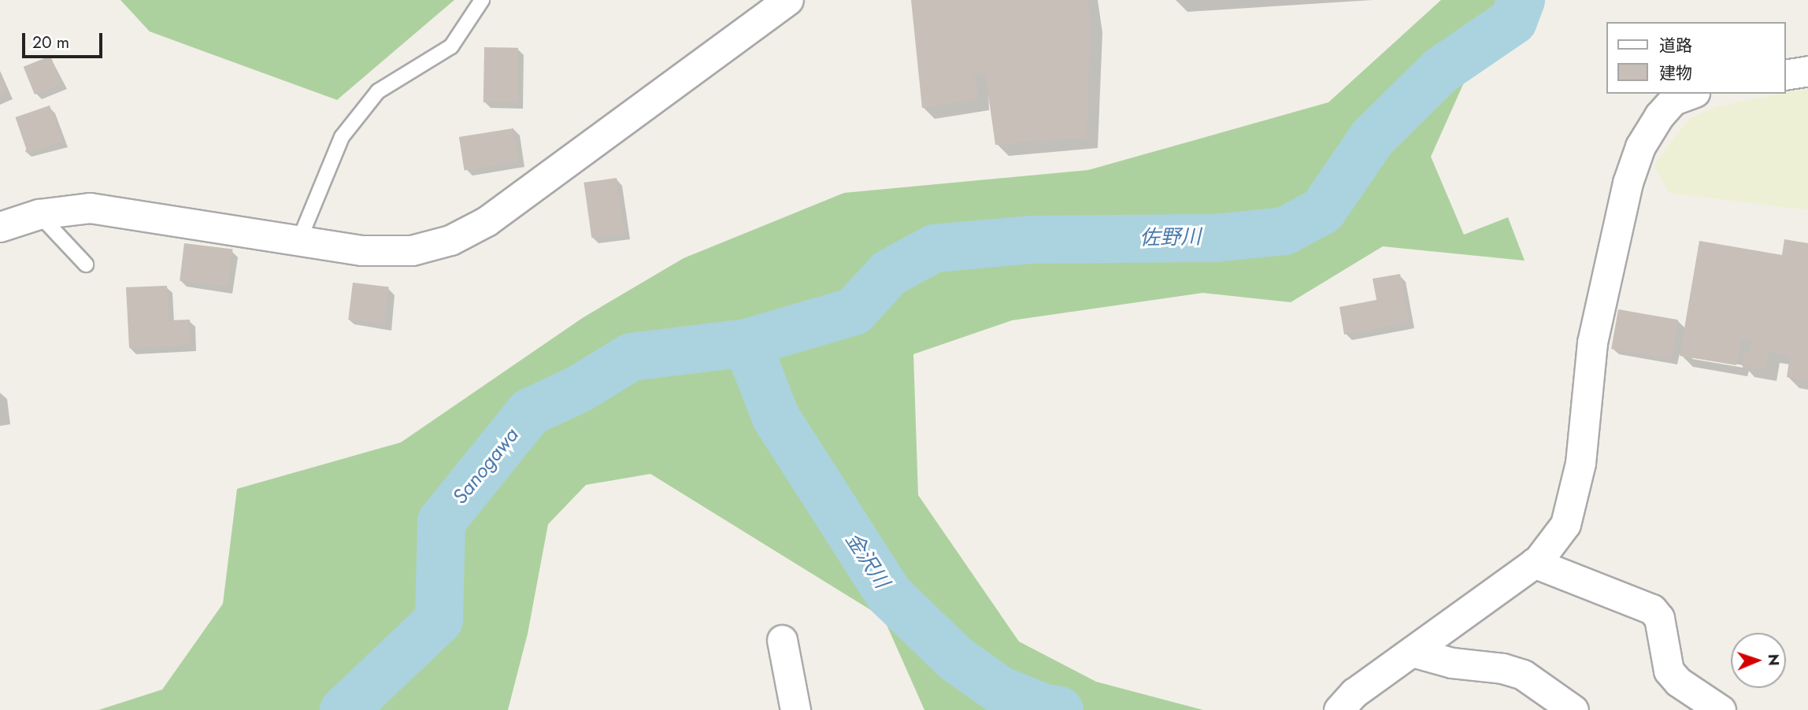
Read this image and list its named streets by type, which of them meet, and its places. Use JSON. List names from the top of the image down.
{
  "water": ["佐野川", "Sanogawa", "金沢川"],
  "legend": ["道路", "建物"],
  "scale_bar": "20 m",
  "north": "right"
}
